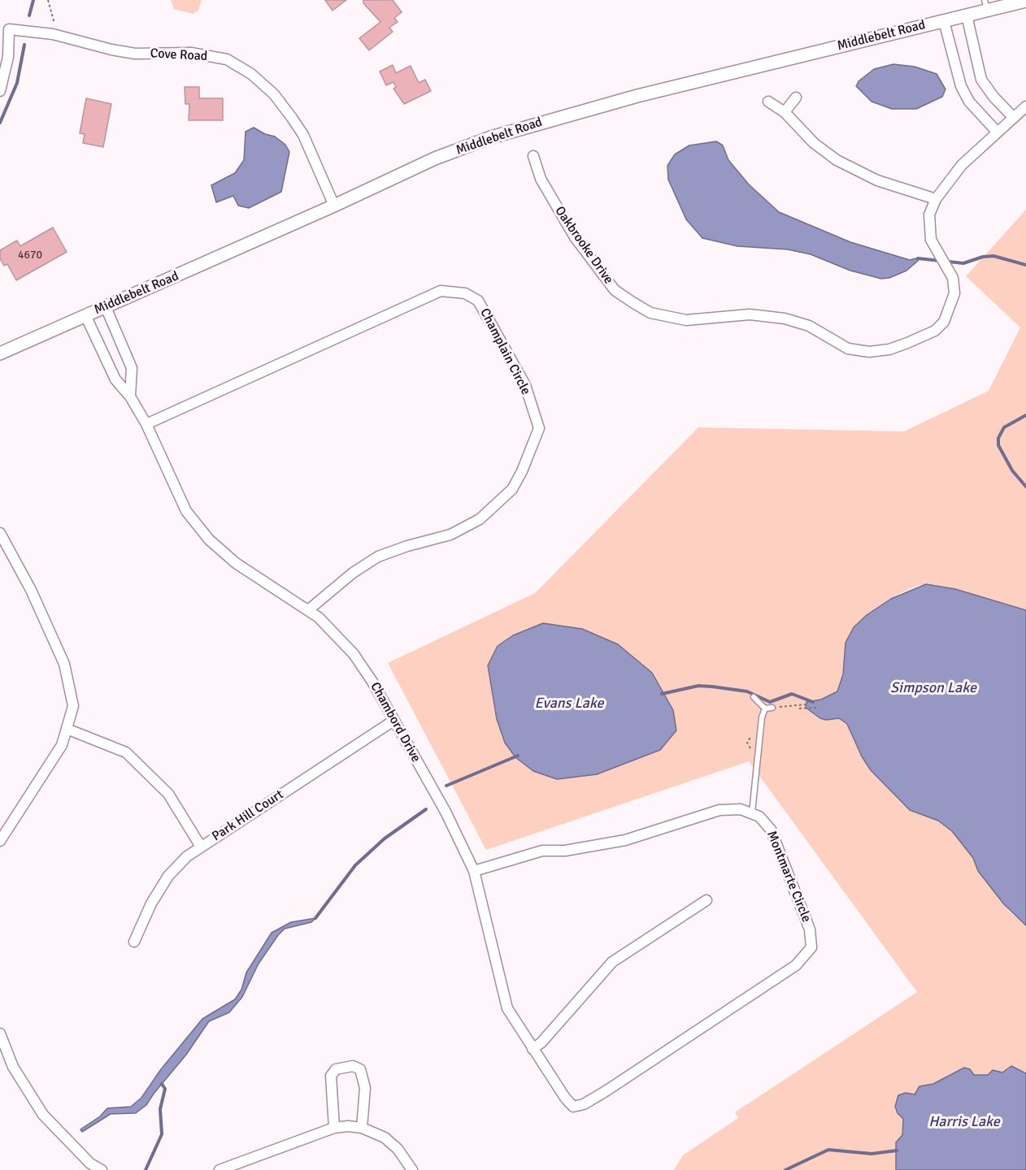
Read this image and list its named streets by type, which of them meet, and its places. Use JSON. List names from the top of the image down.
{
  "streets": {
    "street": [
      "Middlebelt Road",
      "Cove Road",
      "Oakbrooke Drive",
      "Champlain Circle",
      "Chambord Drive",
      "Park Hill Court",
      "Montmarte Circle"
    ]
  },
  "crossings": [
    ["Middlebelt Road", "Cove Road"],
    ["Middlebelt Road", "Chambord Drive"],
    ["Champlain Circle", "Chambord Drive"],
    ["Chambord Drive", "Park Hill Court"],
    ["Chambord Drive", "Montmarte Circle"]
  ],
  "water": ["Simpson Lake", "Evans Lake", "Harris Lake"],
  "house_numbers": ["4670"]
}
